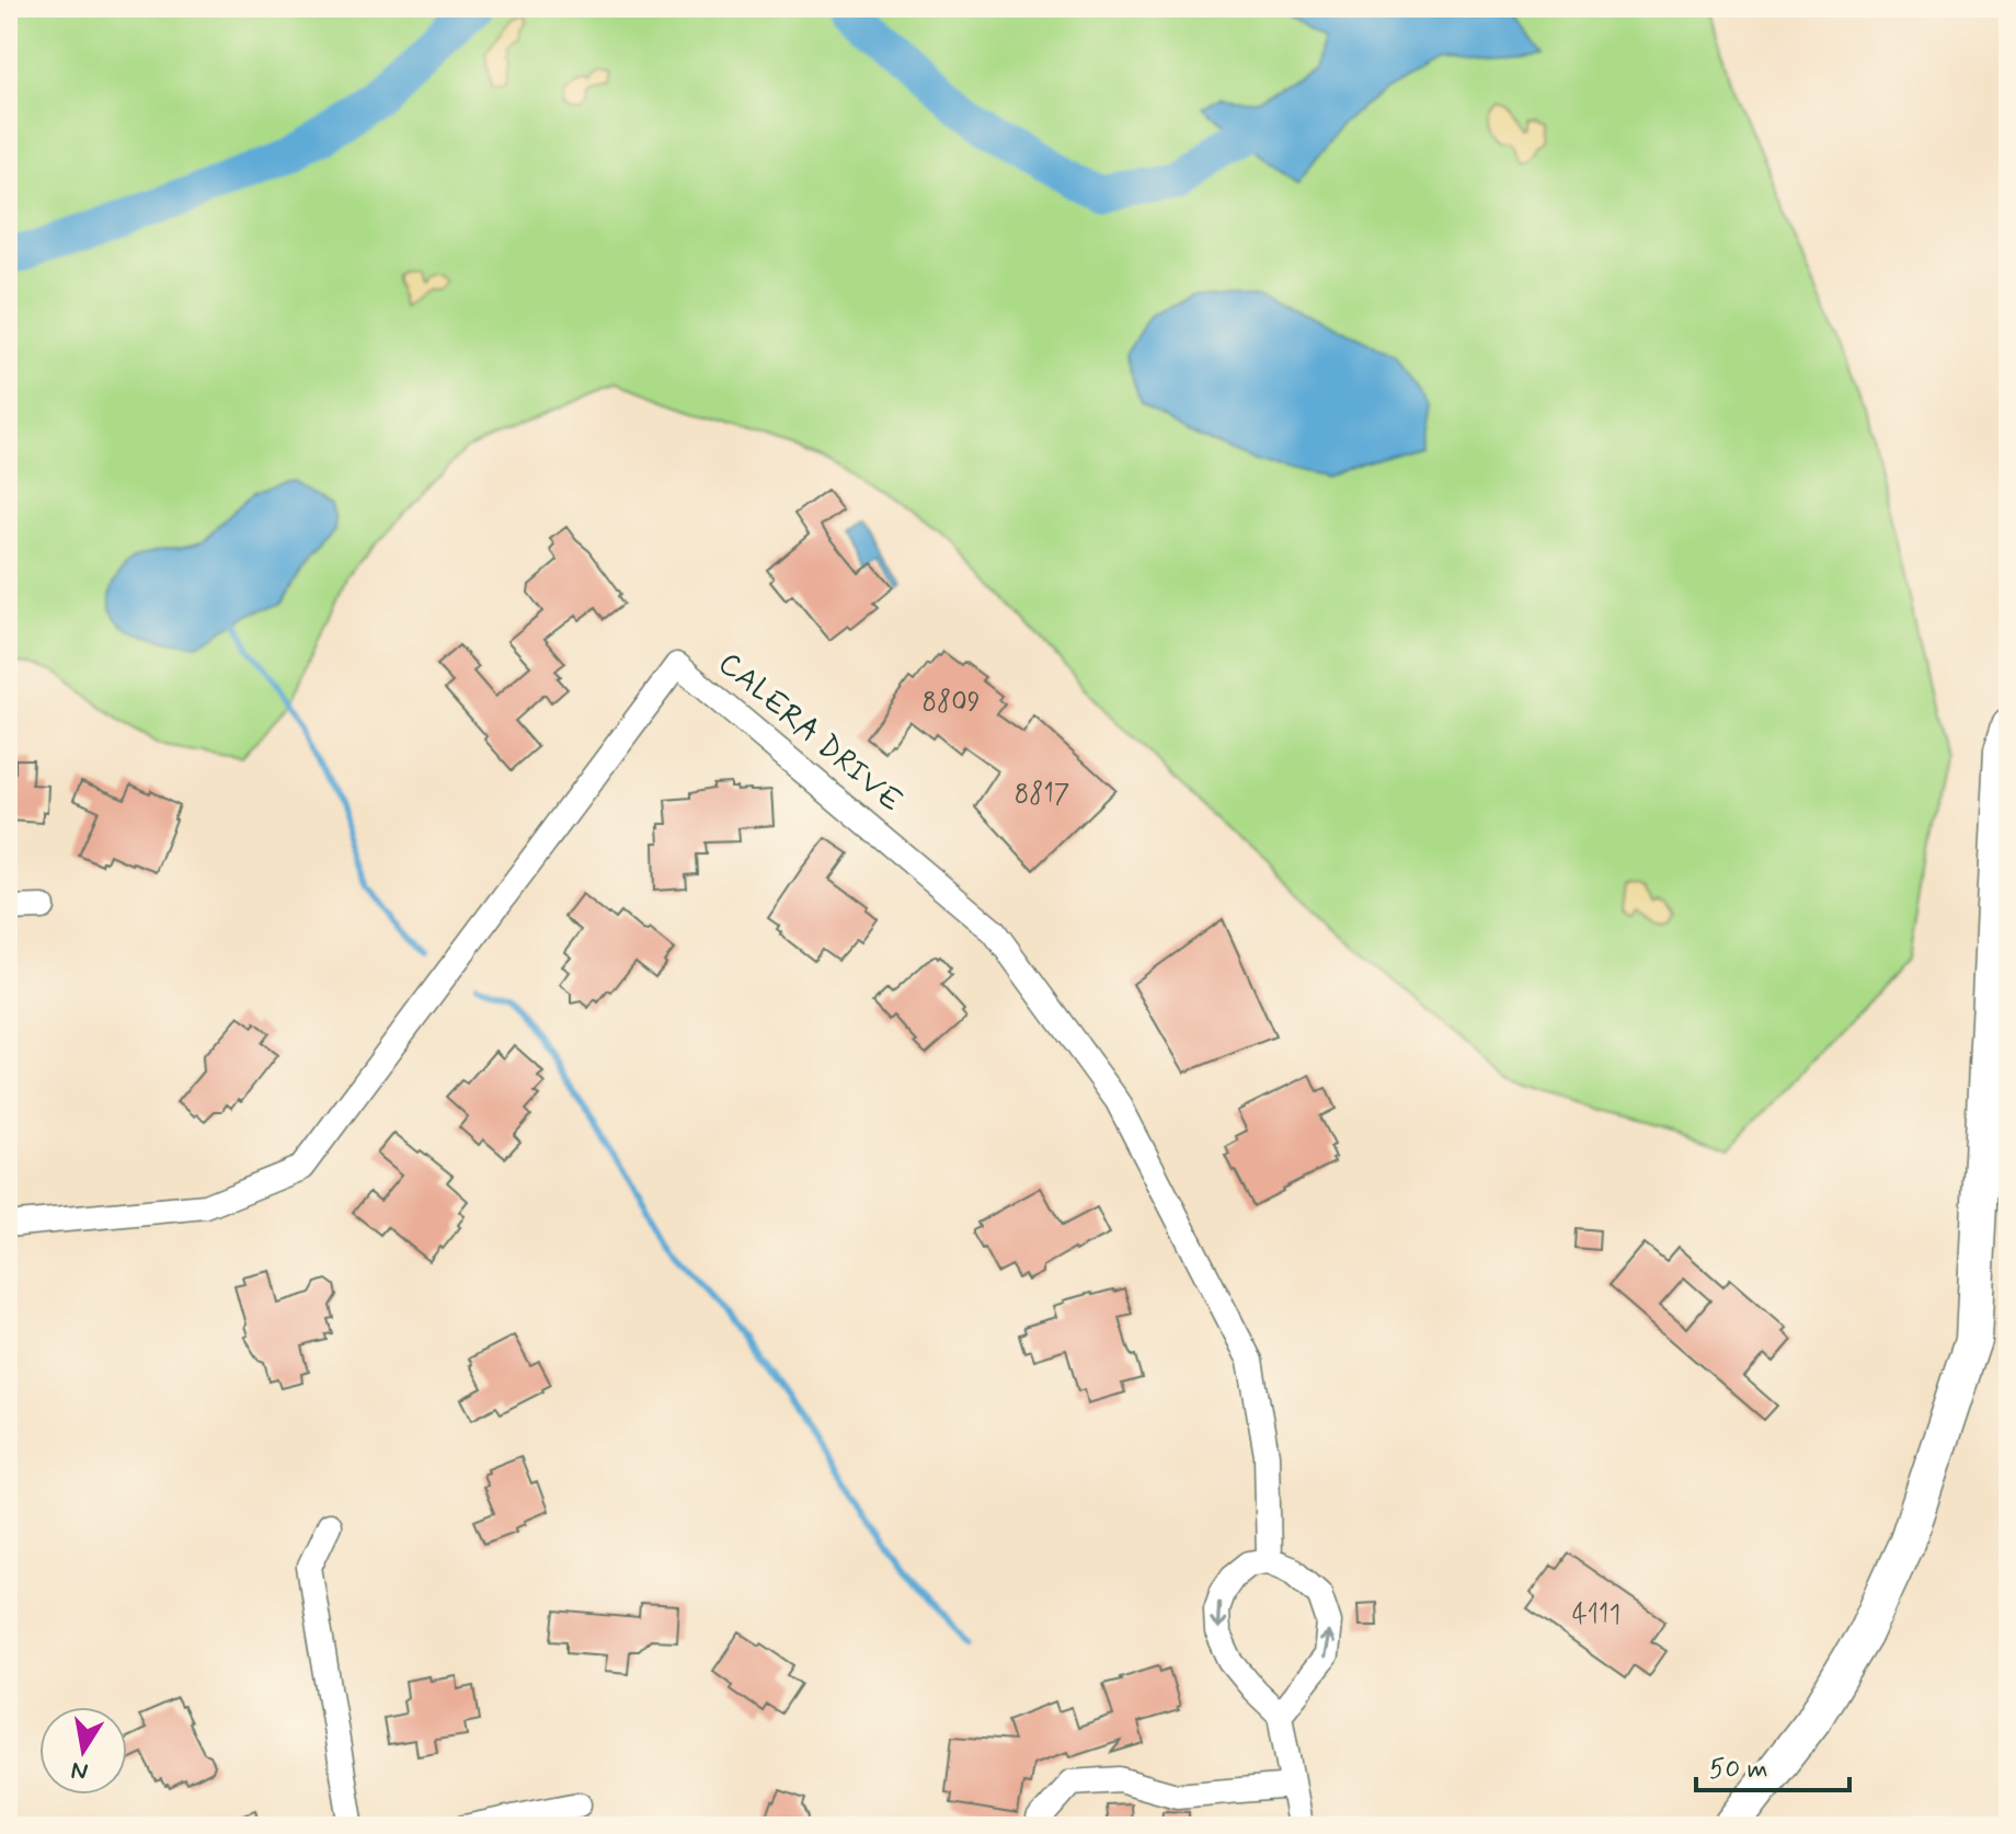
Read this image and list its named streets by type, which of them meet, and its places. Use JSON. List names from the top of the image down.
{
  "streets": {
    "street": ["CALERA DRIVE"]
  },
  "house_numbers": ["8809", "8817", "4111"],
  "scale_bar": "50 m",
  "north": "bottom"
}
